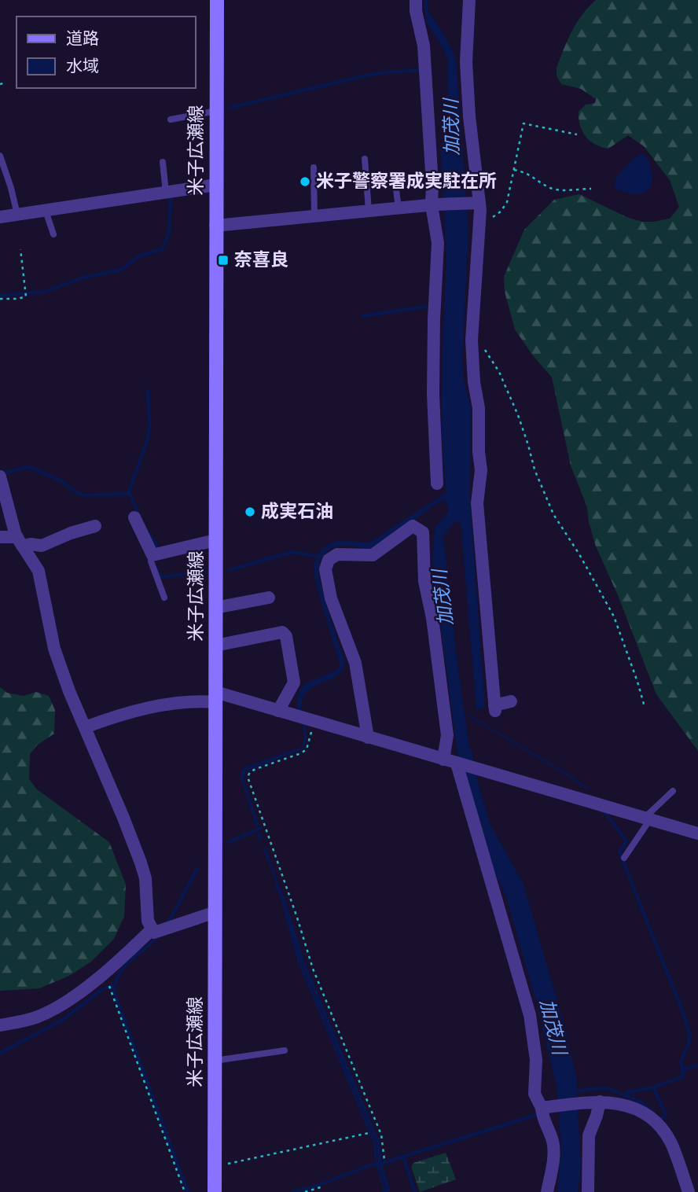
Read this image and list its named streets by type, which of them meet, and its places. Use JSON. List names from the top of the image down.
{
  "streets": {
    "main road": ["米子広瀬線"]
  },
  "water": ["加茂川"],
  "places": {
    "other": ["米子警察署成実駐在所", "成実石油"],
    "transit": ["奈喜良"]
  },
  "legend": ["道路", "水域"]
}
